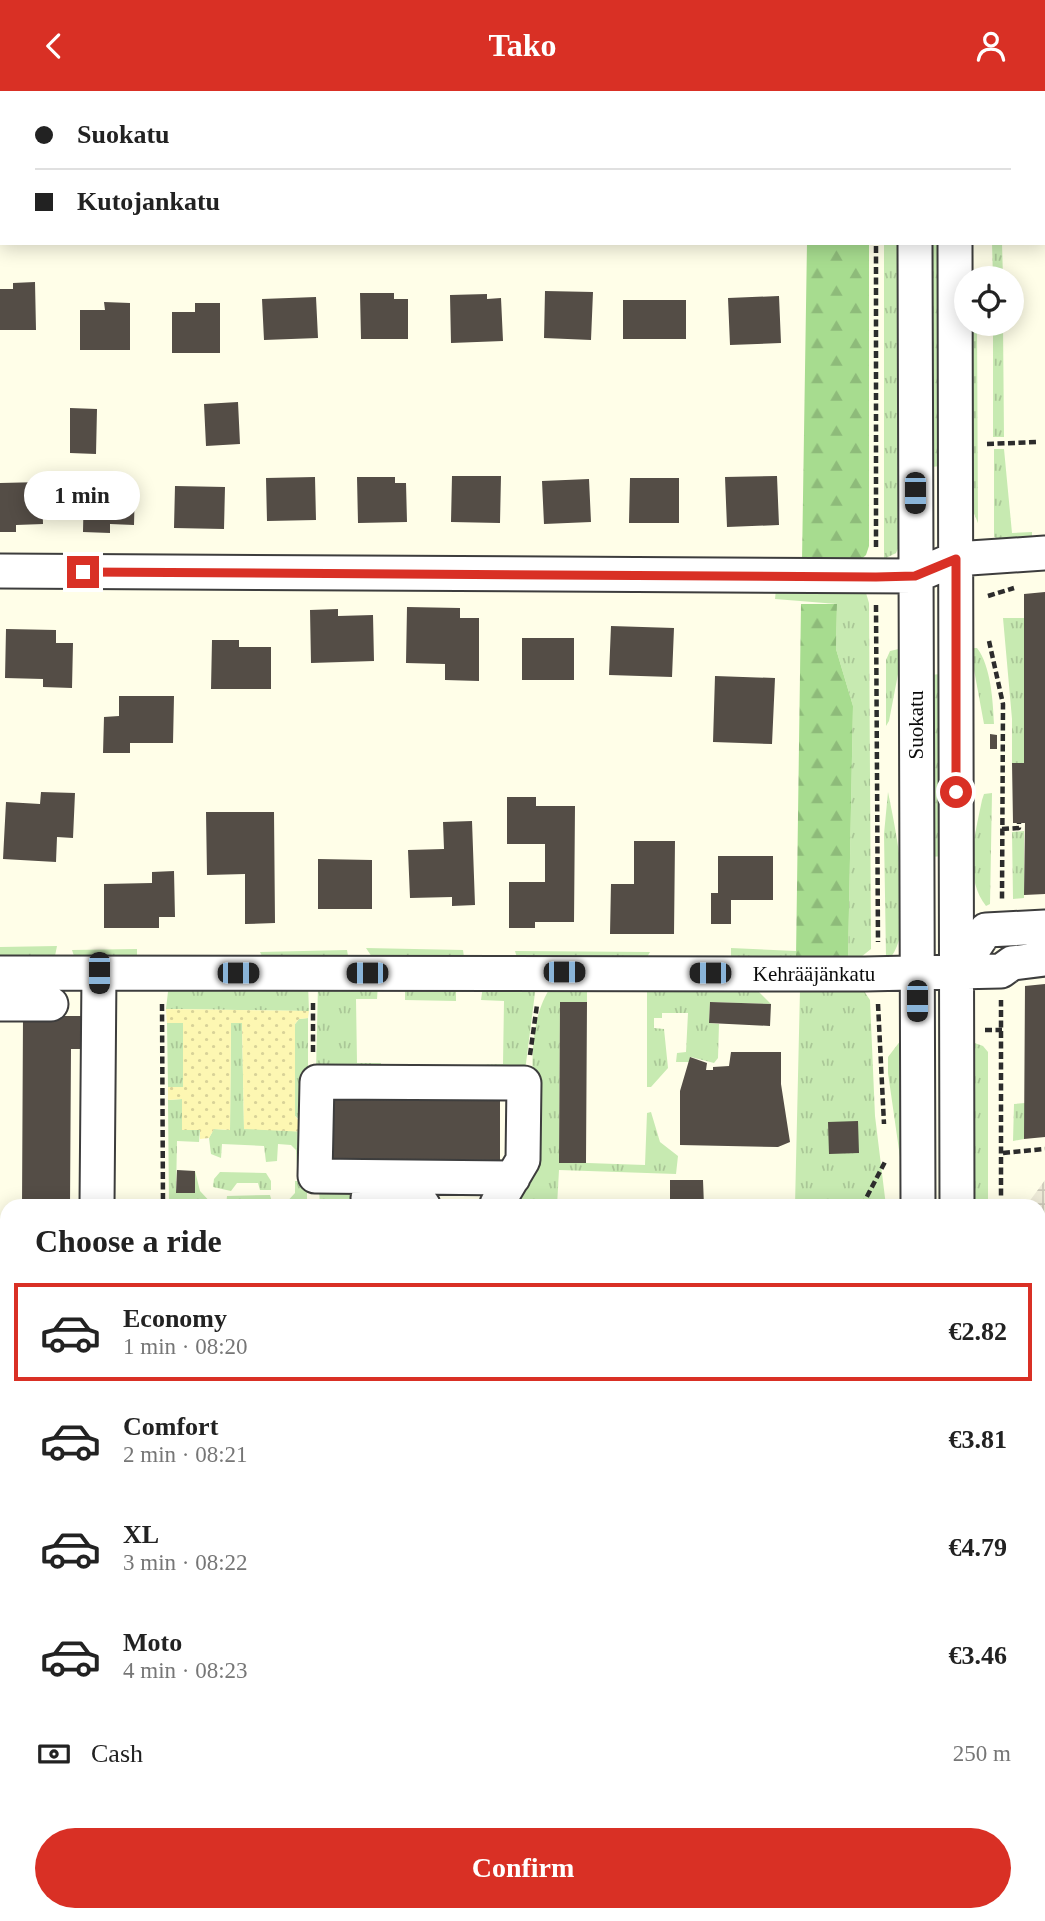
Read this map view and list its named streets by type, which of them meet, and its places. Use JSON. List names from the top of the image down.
{
  "streets": {
    "street": ["Suokatu", "Kehrääjänkatu"]
  },
  "crossings": [
    ["Suokatu", "Kehrääjänkatu"]
  ],
  "page": {
    "header": "Tako",
    "banner": ["Suokatu", "Kutojankatu"],
    "bubble": "1 min",
    "heading": "Choose a ride",
    "list": [
      {
        "name": "Economy",
        "note": "1 min · 08:20",
        "value": "€2.82"
      },
      {
        "name": "Comfort",
        "note": "2 min · 08:21",
        "value": "€3.81"
      },
      {
        "name": "XL",
        "note": "3 min · 08:22",
        "value": "€4.79"
      },
      {
        "name": "Moto",
        "note": "4 min · 08:23",
        "value": "€3.46"
      }
    ],
    "pay": ["Cash", "250 m"],
    "buttons": "Confirm"
  }
}
